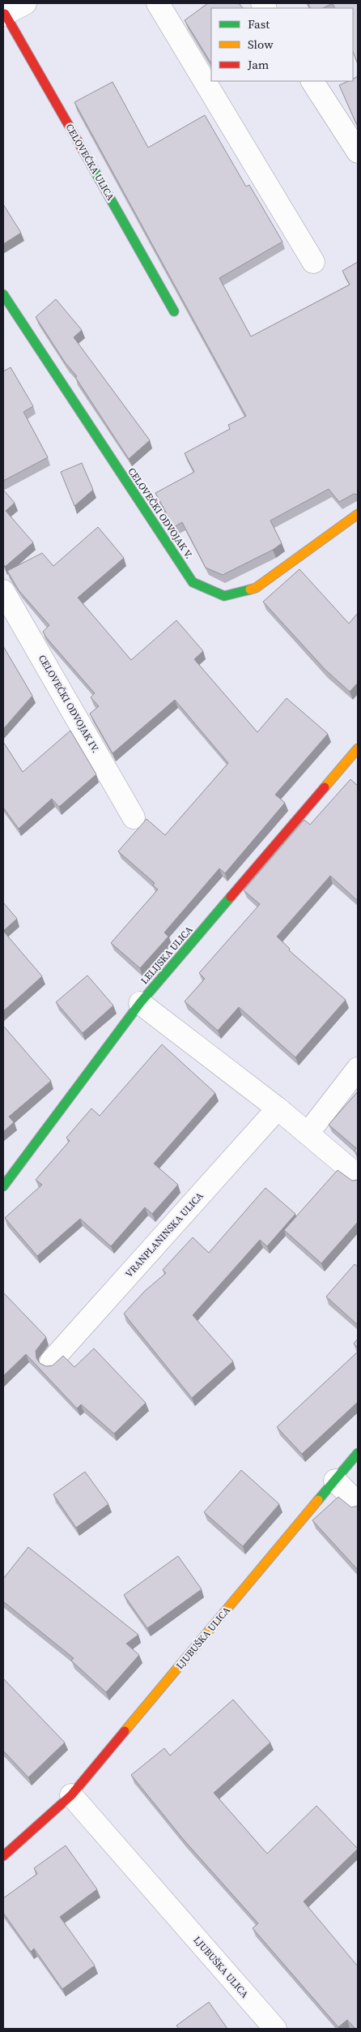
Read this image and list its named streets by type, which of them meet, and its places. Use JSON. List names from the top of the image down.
{
  "streets": {
    "street": [
      "CELOVEČKA ULICA",
      "CELOVEČKI ODVOJAK V.",
      "CELOVEČKI ODVOJAK IV.",
      "LELIJSKA ULICA",
      "VRANPLANINSKA ULICA",
      "LJUBUŠKA ULICA"
    ]
  },
  "legend": ["Fast", "Slow", "Jam"]
}
